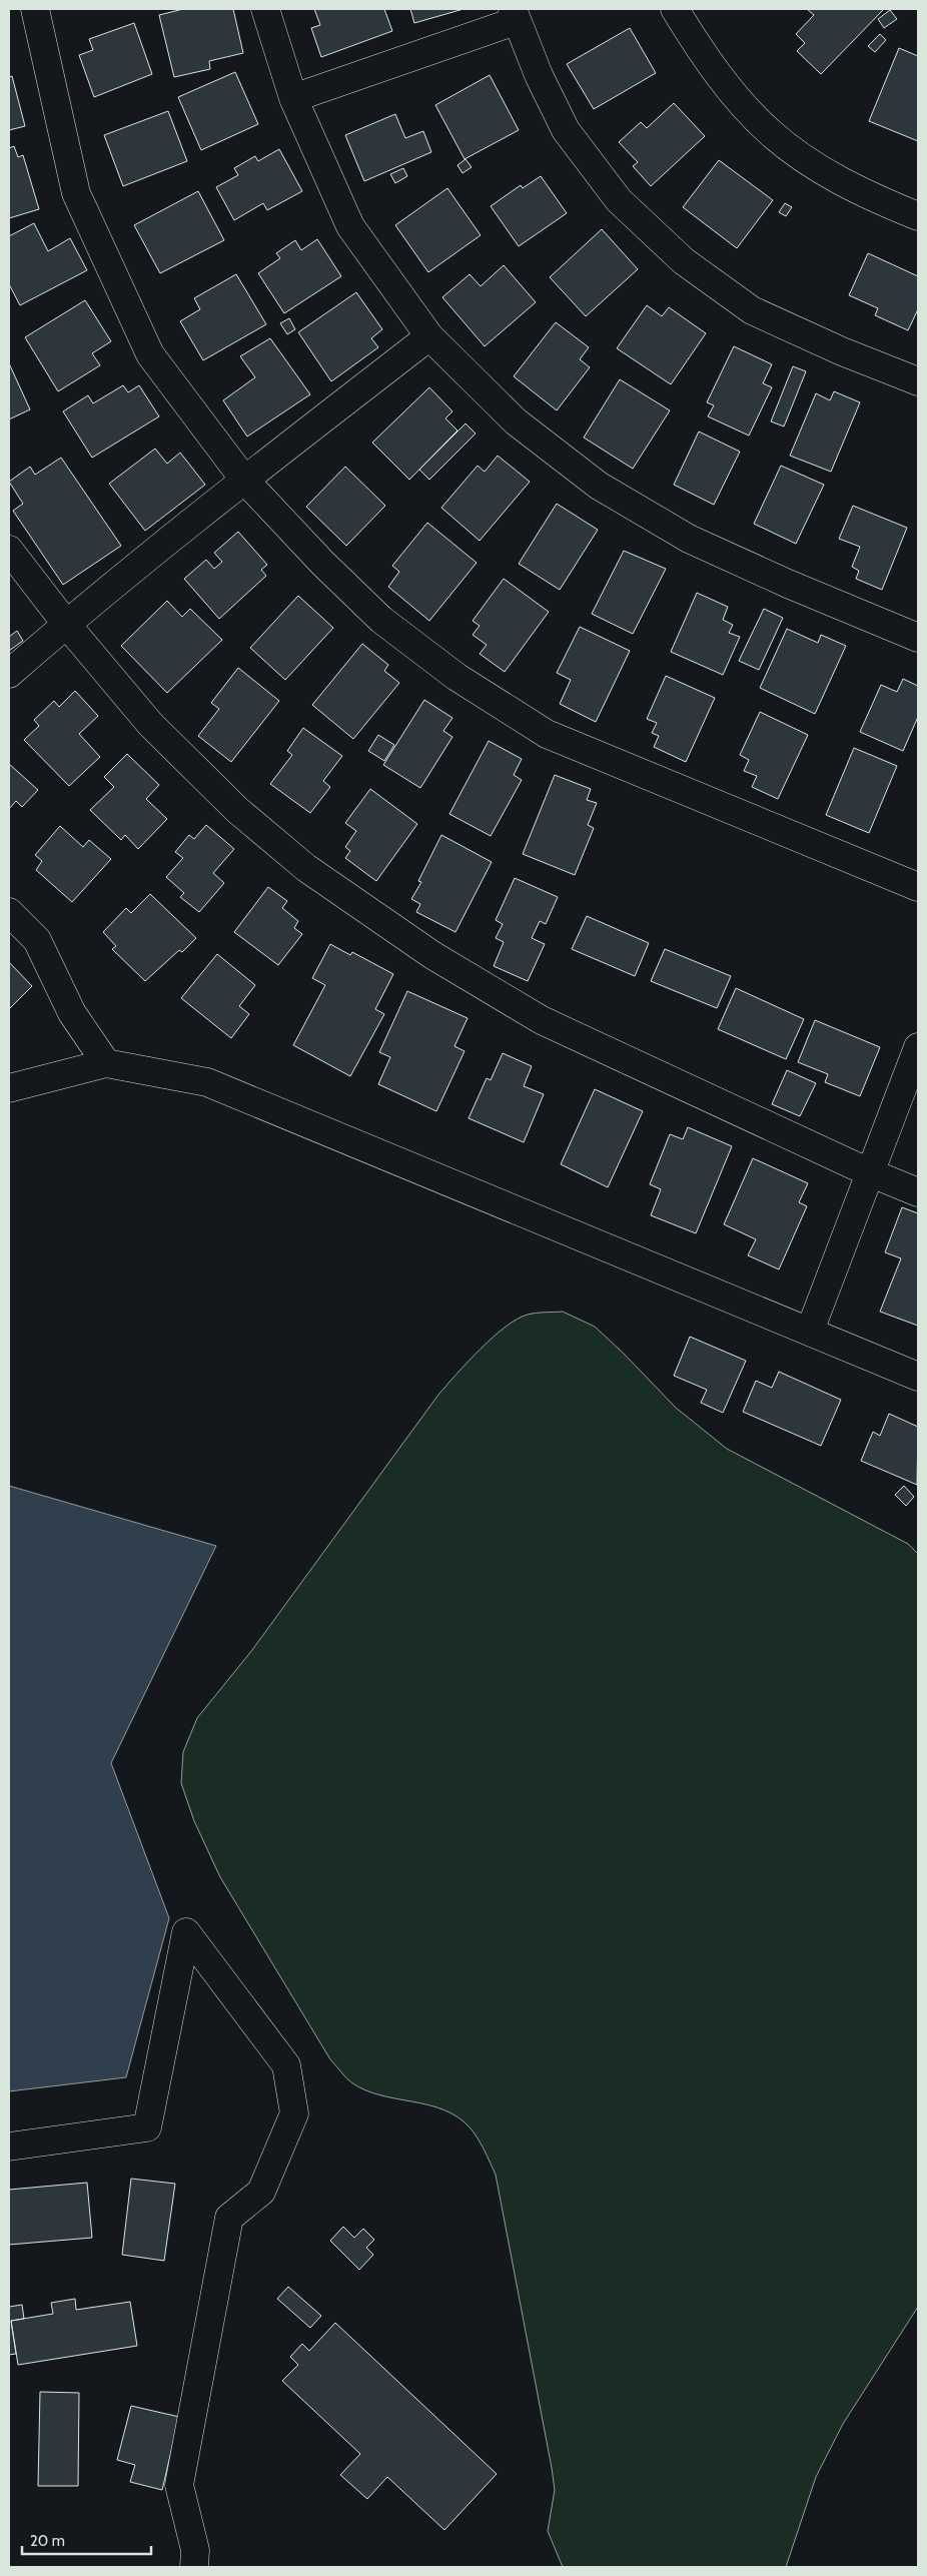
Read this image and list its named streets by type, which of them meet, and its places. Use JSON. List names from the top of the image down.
{
  "scale_bar": "20 m"
}
